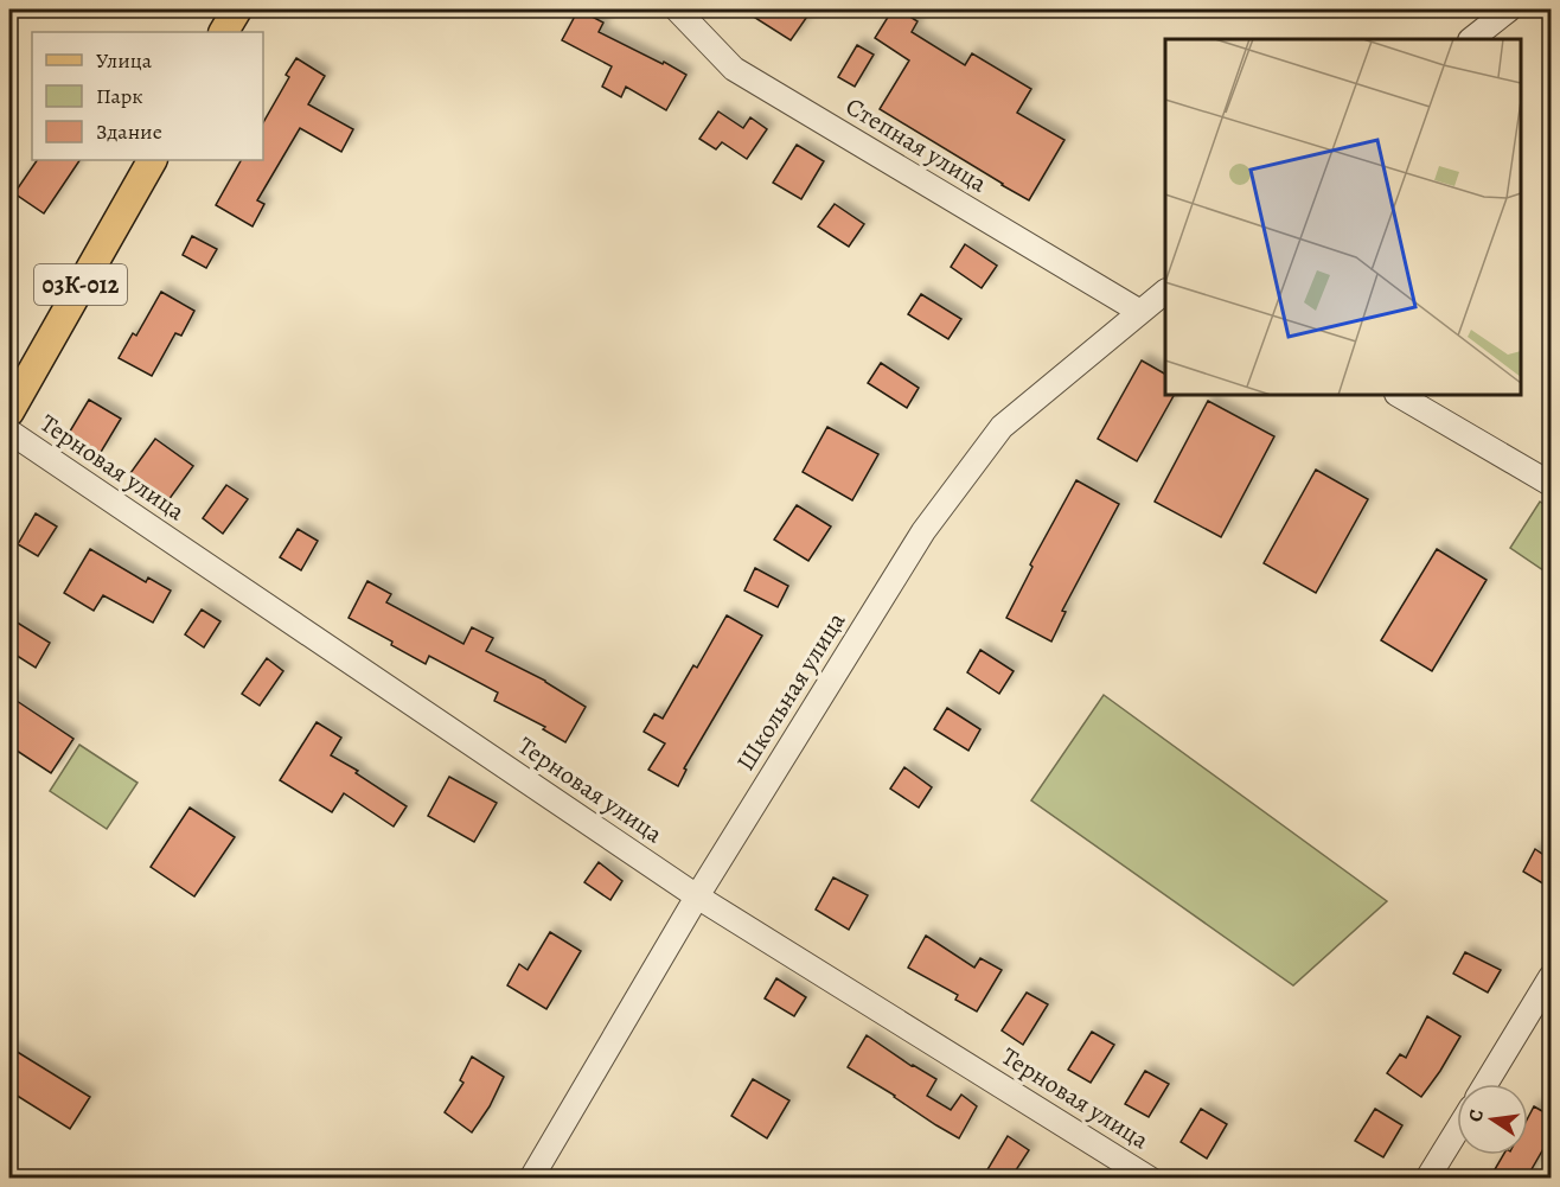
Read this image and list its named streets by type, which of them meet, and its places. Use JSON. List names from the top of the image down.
{
  "streets": {
    "main road": ["03К-012"],
    "street": ["Степная улица", "Терновая улица", "Школьная улица"]
  },
  "crossings": [
    ["Степная улица", "Школьная улица"],
    ["Терновая улица", "Школьная улица"]
  ],
  "legend": ["Улица", "Парк", "Здание"],
  "north": "left"
}
